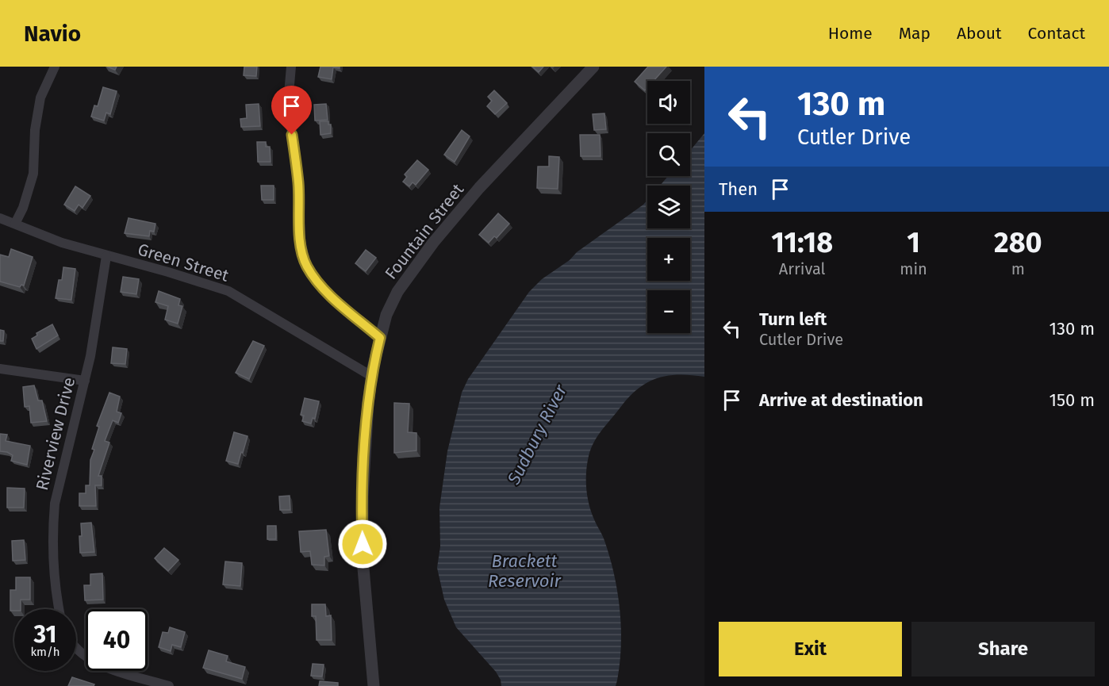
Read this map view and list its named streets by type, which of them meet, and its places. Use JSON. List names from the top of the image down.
{
  "streets": {
    "street": ["Fountain Street", "Green Street", "Riverview Drive"]
  },
  "crossings": [
    ["Fountain Street", "Green Street"],
    ["Green Street", "Riverview Drive"]
  ],
  "water": ["Sudbury River", "Brackett Reservoir"],
  "page": {
    "header": "Navio",
    "nav": [
      "Home",
      "Map",
      "About",
      "Contact"
    ],
    "turn": ["130 m", "Cutler Drive"],
    "map_buttons": ["+", "−"],
    "then": "Then",
    "eta": [
      "11:18",
      "Arrival",
      "1",
      "min",
      "280",
      "m"
    ],
    "list": [
      {
        "name": "Turn left",
        "note": "Cutler Drive",
        "value": "130 m"
      },
      {
        "name": "Arrive at destination",
        "value": "150 m"
      }
    ],
    "speed": "31 km/h",
    "limit": "40",
    "buttons": ["Exit", "Share"]
  }
}
